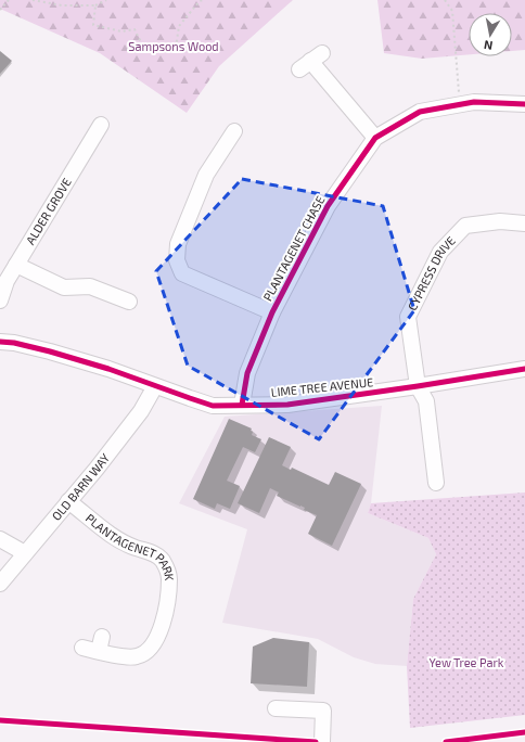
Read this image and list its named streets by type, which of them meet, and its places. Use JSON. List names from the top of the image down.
{
  "streets": {
    "street": [
      "ALDER GROVE",
      "PLANTAGENET CHASE",
      "CYPRESS DRIVE",
      "LIME TREE AVENUE",
      "OLD BARN WAY",
      "PLANTAGENET PARK"
    ]
  },
  "crossings": [
    ["PLANTAGENET CHASE", "LIME TREE AVENUE"],
    ["CYPRESS DRIVE", "LIME TREE AVENUE"],
    ["LIME TREE AVENUE", "OLD BARN WAY"],
    ["OLD BARN WAY", "PLANTAGENET PARK"]
  ],
  "parks": ["Sampsons Wood", "Yew Tree Park"],
  "north": "bottom"
}
